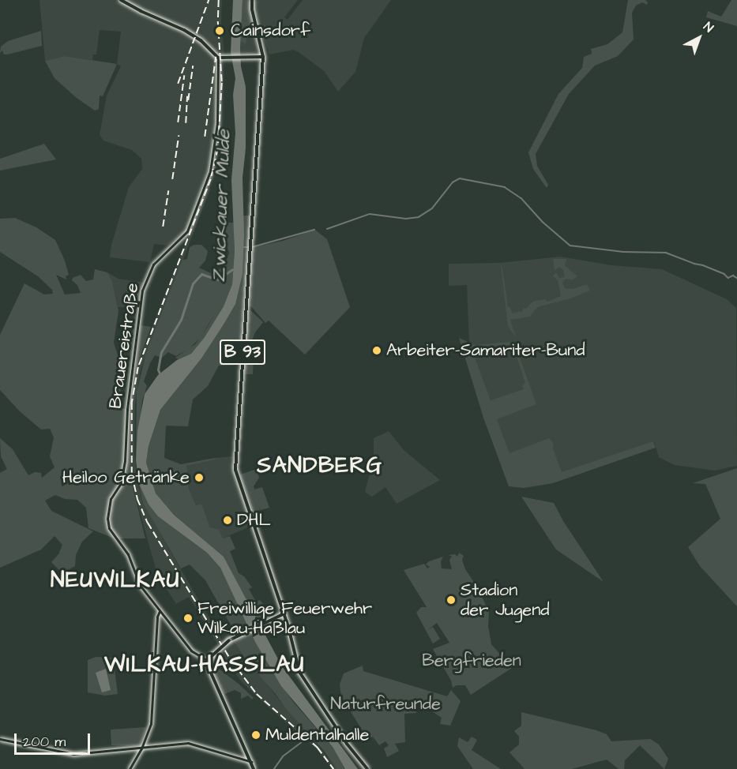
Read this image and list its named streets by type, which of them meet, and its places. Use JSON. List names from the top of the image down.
{
  "streets": {
    "main road": ["B 93"],
    "street": ["Brauereistraße"]
  },
  "districts": ["SANDBERG", "NEUWILKAU", "WILKAU-HASSLAU"],
  "water": ["Zwickauer Mulde"],
  "parks": ["Bergfrieden", "Naturfreunde"],
  "places": [
    "Cainsdorf",
    "Arbeiter-Samariter-Bund",
    "Heiloo Getränke",
    "DHL",
    "Stadion der Jugend",
    "Freiwillige Feuerwehr Wilkau-Haßlau",
    "Muldentalhalle"
  ],
  "scale_bar": "200 m",
  "north": "top right"
}
